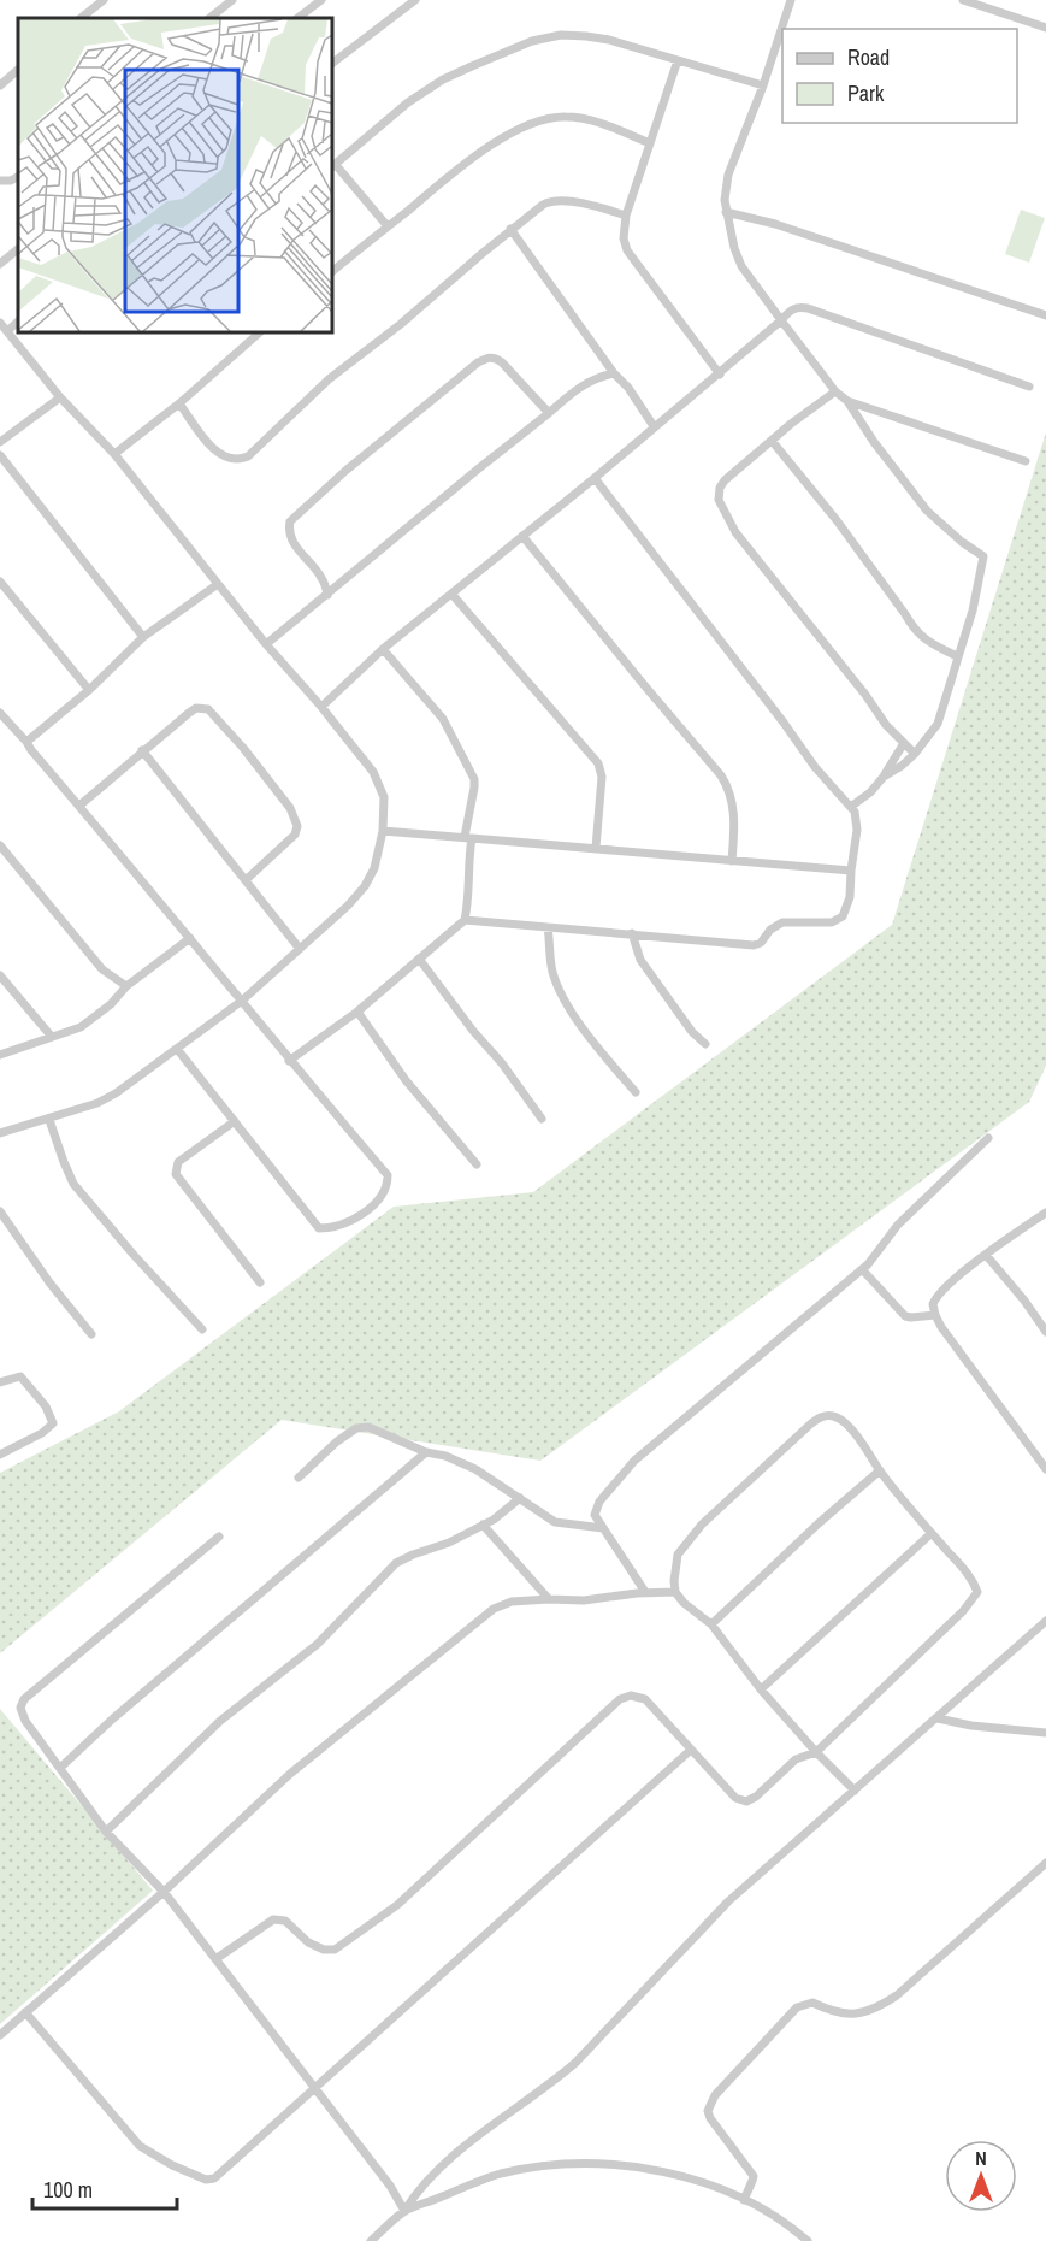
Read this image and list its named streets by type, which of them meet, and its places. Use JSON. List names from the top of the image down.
{
  "legend": ["Road", "Park"],
  "scale_bar": "100 m",
  "north": "top"
}
